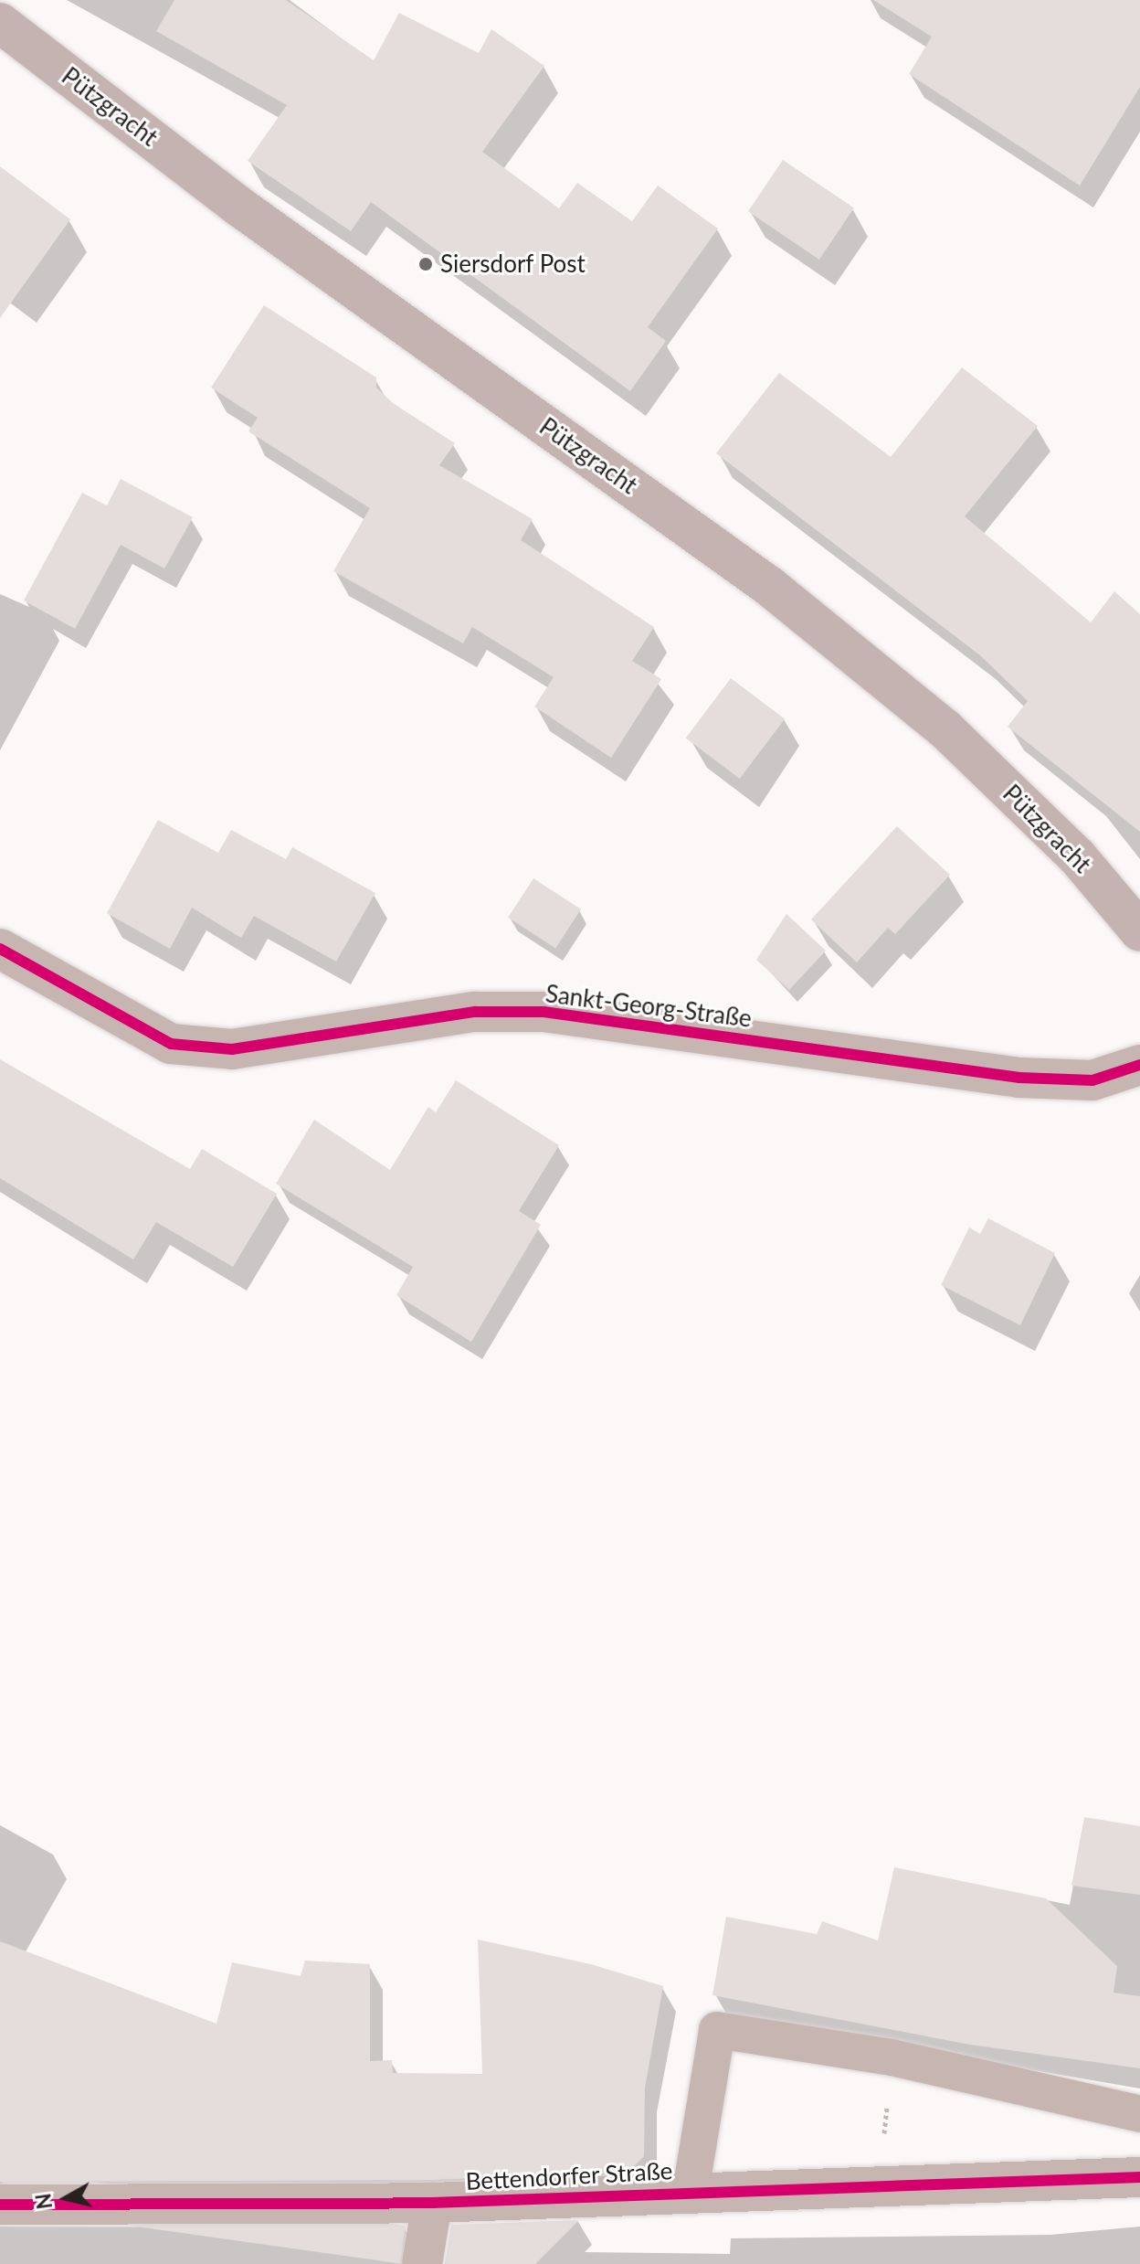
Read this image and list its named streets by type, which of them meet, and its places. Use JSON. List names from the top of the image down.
{
  "streets": {
    "main road": ["Pützgracht"],
    "street": ["Sankt-Georg-Straße", "Bettendorfer Straße"]
  },
  "places": ["Siersdorf Post"],
  "north": "left"
}
